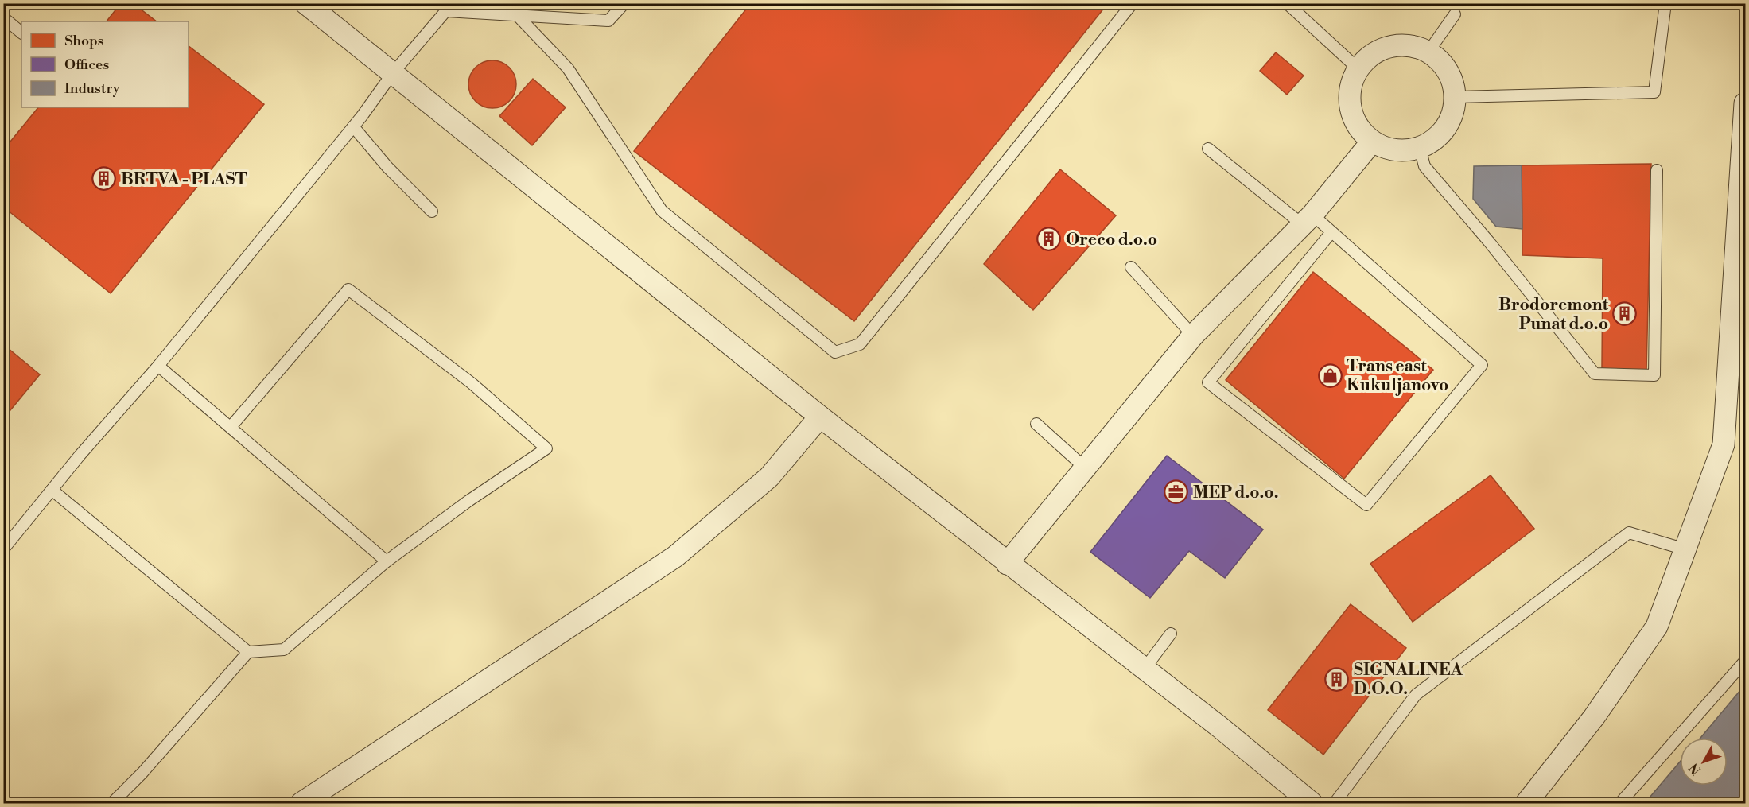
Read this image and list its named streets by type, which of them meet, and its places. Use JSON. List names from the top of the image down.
{
  "places": {
    "building": [
      "BRTVA - PLAST",
      "Oreco d.o.o",
      "Brodoremont Punat d.o.o",
      "SIGNALINEA D.O.O."
    ],
    "shop": ["Trans east Kukuljanovo"],
    "office": ["MEP d.o.o."]
  },
  "legend": ["Shops", "Offices", "Industry"],
  "north": "bottom left"
}
